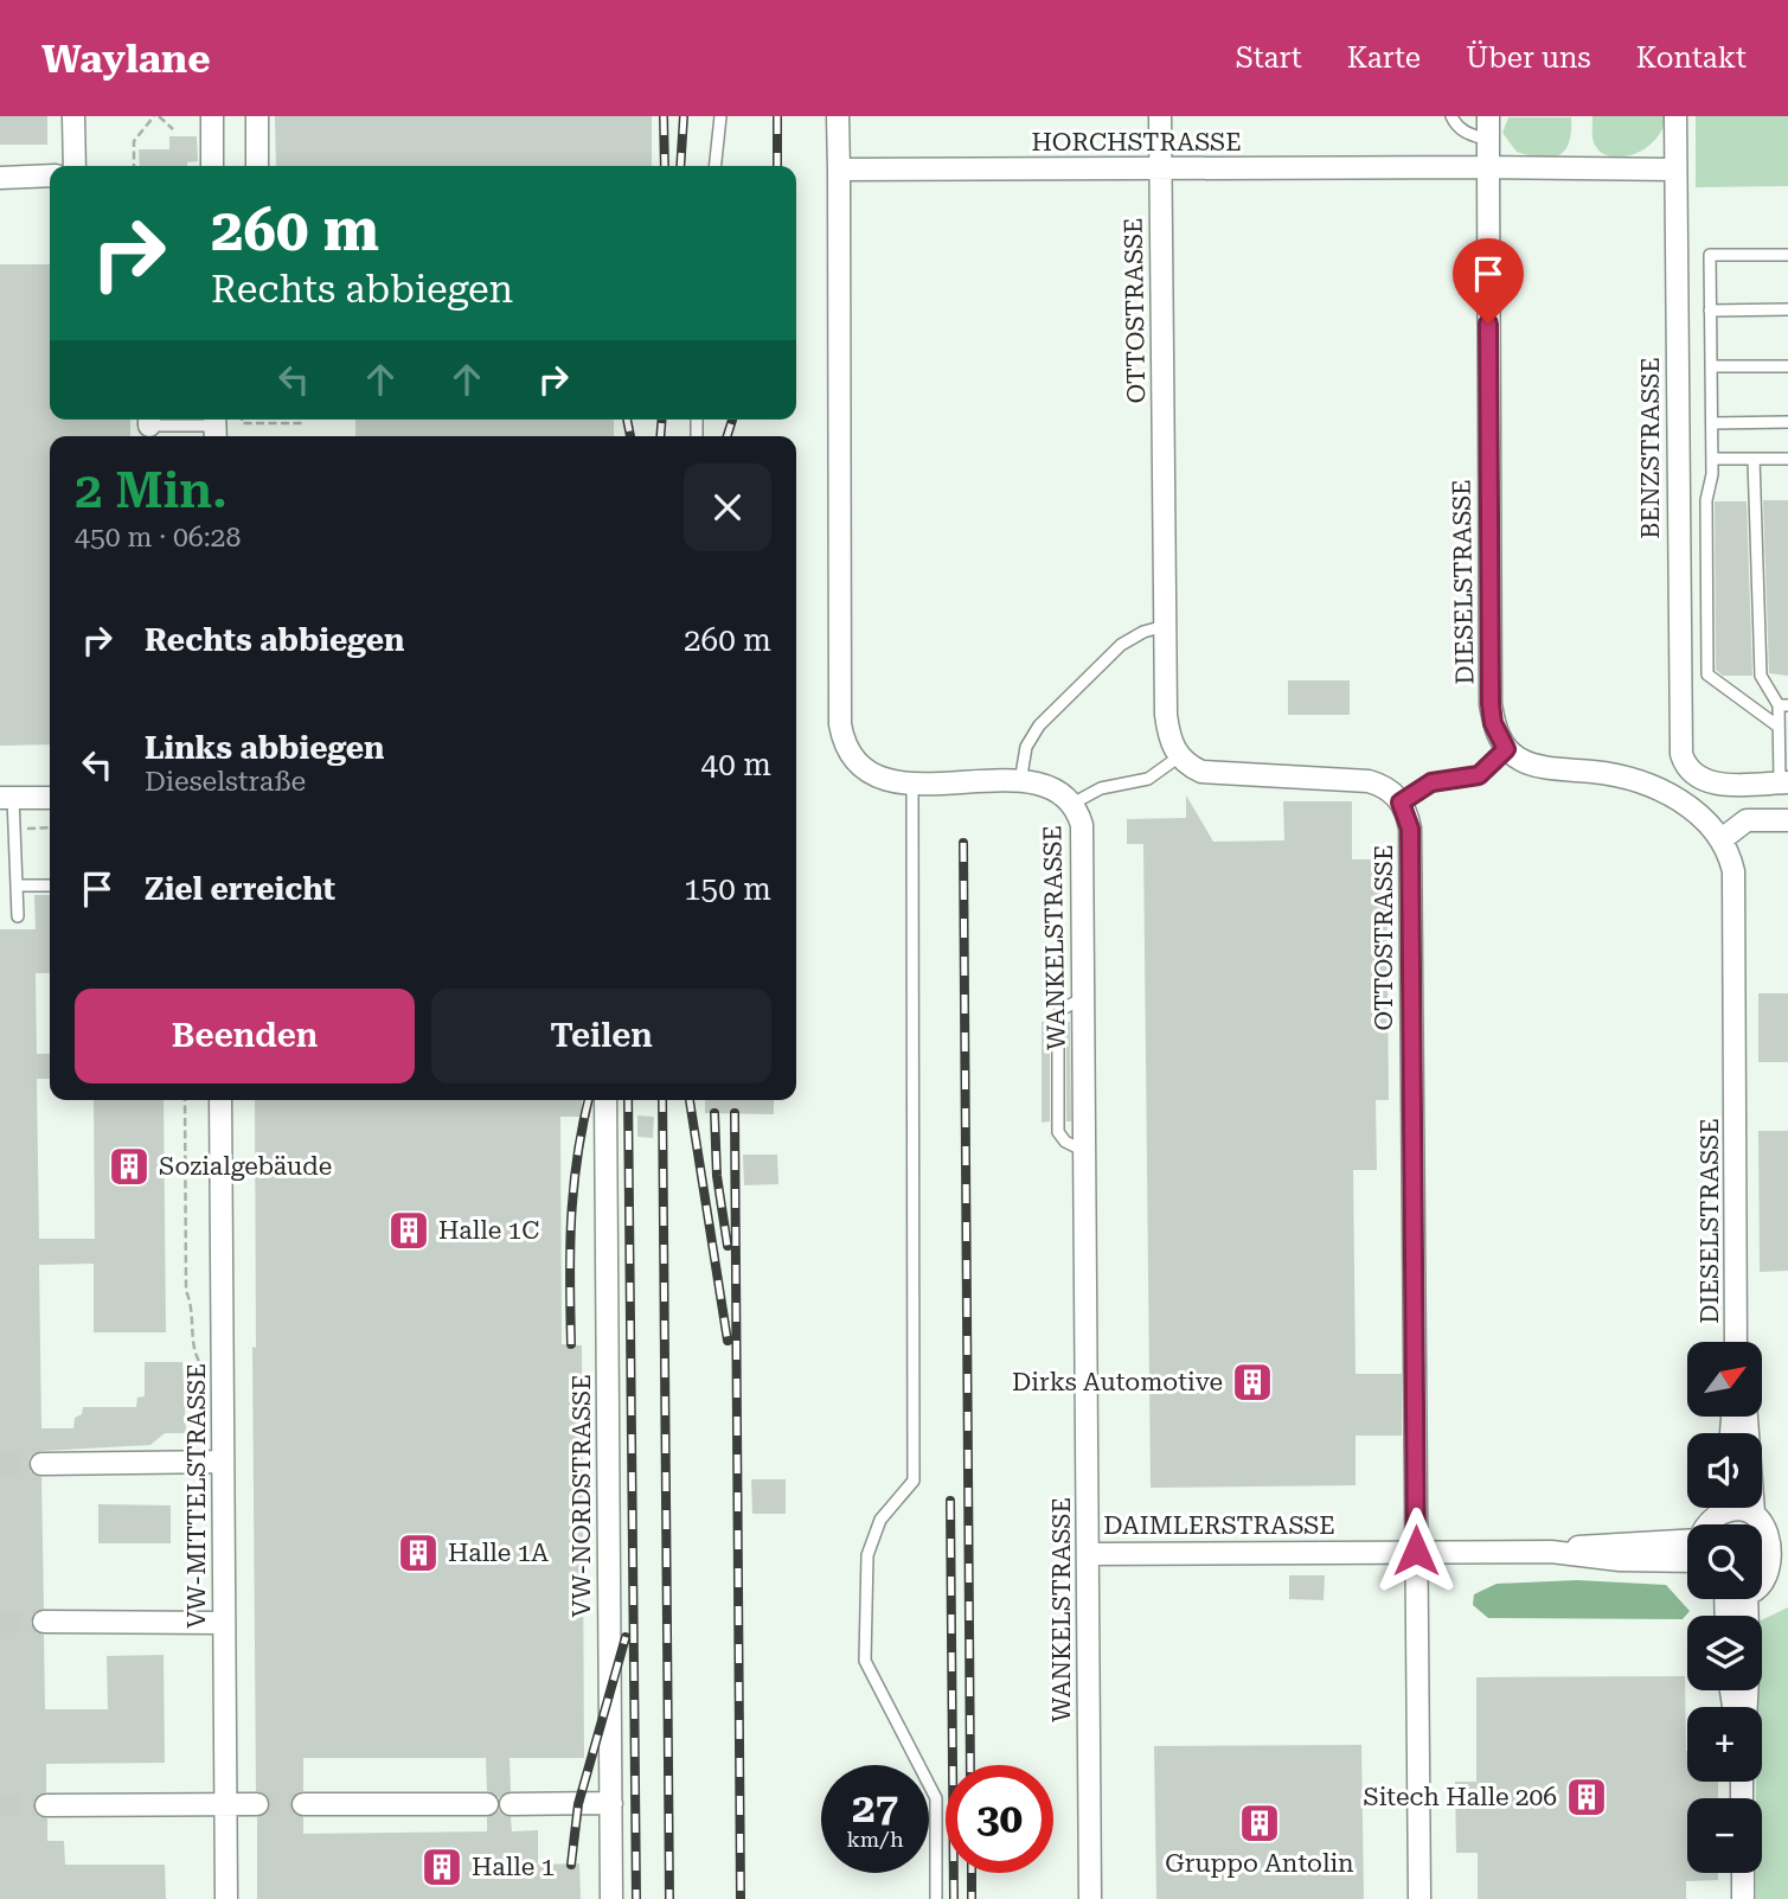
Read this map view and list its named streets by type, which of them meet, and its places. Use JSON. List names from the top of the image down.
{
  "streets": {
    "street": [
      "HORCHSTRASSE",
      "OTTOSTRASSE",
      "BENZSTRASSE",
      "DIESELSTRASSE",
      "WANKELSTRASSE",
      "VW-MITTELSTRASSE",
      "VW-NORDSTRASSE",
      "DAIMLERSTRASSE"
    ]
  },
  "crossings": [
    ["HORCHSTRASSE", "OTTOSTRASSE"],
    ["HORCHSTRASSE", "BENZSTRASSE"],
    ["HORCHSTRASSE", "DIESELSTRASSE"],
    ["HORCHSTRASSE", "WANKELSTRASSE"],
    ["OTTOSTRASSE", "DAIMLERSTRASSE"],
    ["WANKELSTRASSE", "DAIMLERSTRASSE"]
  ],
  "places": {
    "building": [
      "Sozialgebäude",
      "Halle 1C",
      "Dirks Automotive",
      "Halle 1A",
      "Sitech Halle 206",
      "Gruppo Antolin",
      "Halle 1"
    ]
  },
  "north": "top right",
  "page": {
    "header": "Waylane",
    "nav": [
      "Start",
      "Karte",
      "Über uns",
      "Kontakt"
    ],
    "turn": ["260 m", "Rechts abbiegen"],
    "heading": ["2 Min.", "450 m · 06:28"],
    "list": [
      {
        "name": "Rechts abbiegen",
        "value": "260 m"
      },
      {
        "name": "Links abbiegen",
        "note": "Dieselstraße",
        "value": "40 m"
      },
      {
        "name": "Ziel erreicht",
        "value": "150 m"
      }
    ],
    "buttons": ["Beenden", "Teilen"],
    "map_buttons": ["+", "−"],
    "speed": "27 km/h",
    "limit": "30"
  }
}
